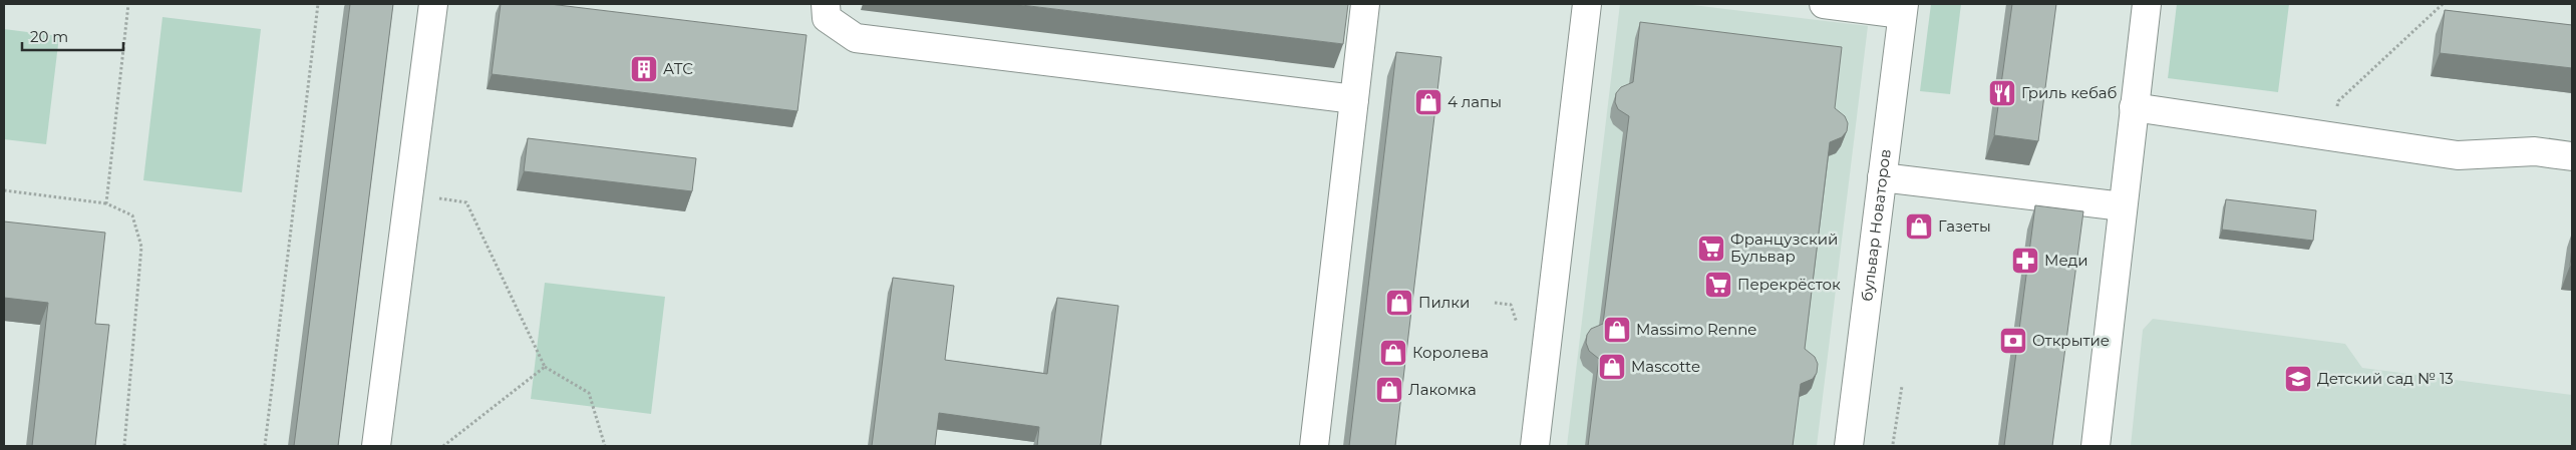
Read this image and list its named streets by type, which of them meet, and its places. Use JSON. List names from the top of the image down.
{
  "streets": {
    "street": ["бульвар Новаторов"]
  },
  "places": {
    "building": ["АТС"],
    "restaurant": ["Гриль кебаб"],
    "shop": [
      "4 лапы",
      "Газеты",
      "Пилки",
      "Massimo Renne",
      "Королева",
      "Mascotte",
      "Лакомка"
    ],
    "supermarket": ["Французский Бульвар", "Перекрёсток"],
    "pharmacy": ["Меди"],
    "bank": ["Открытие"],
    "school or university": ["Детский сад № 13"]
  },
  "scale_bar": "20 m"
}
